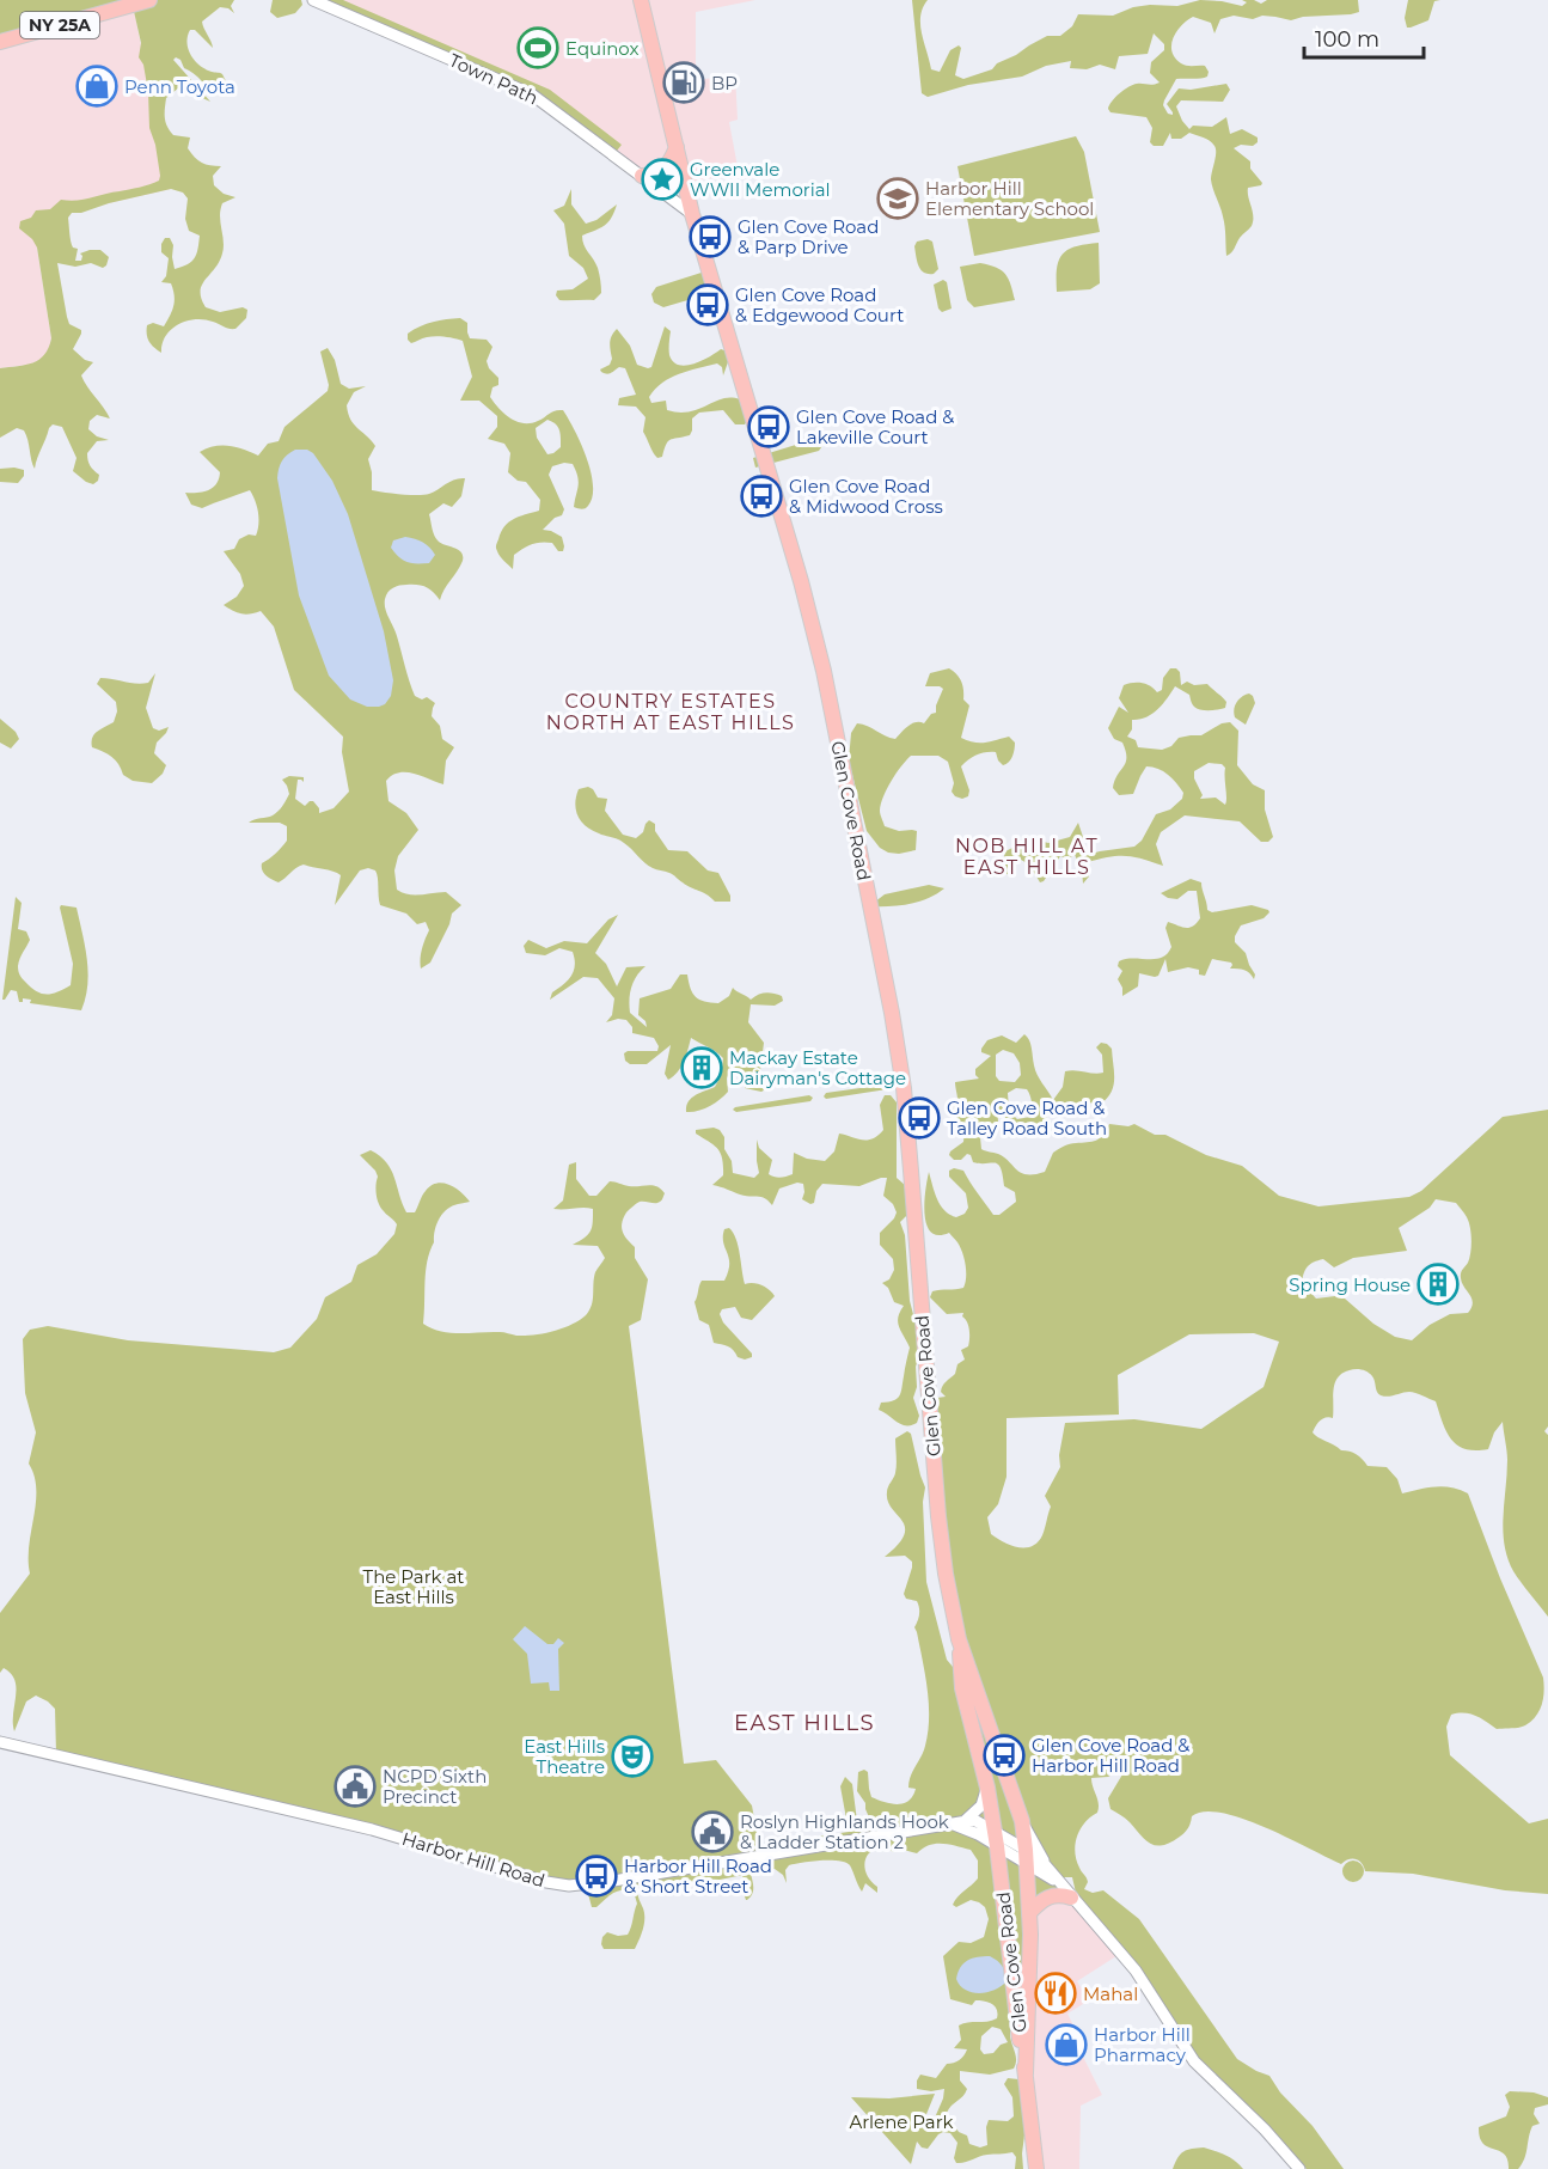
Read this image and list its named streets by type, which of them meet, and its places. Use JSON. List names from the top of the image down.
{
  "streets": {
    "main road": ["NY 25A", "Glen Cove Road"],
    "street": ["Town Path", "Harbor Hill Road"]
  },
  "crossings": [
    ["Town Path", "Glen Cove Road"],
    ["Glen Cove Road", "Harbor Hill Road"]
  ],
  "districts": ["COUNTRY ESTATES NORTH AT EAST HILLS", "NOB HILL AT EAST HILLS", "EAST HILLS"],
  "parks": ["The Park at East Hills", "Arlene Park"],
  "places": {
    "sports": ["Equinox"],
    "fuel station": ["BP"],
    "shop": ["Penn Toyota", "Harbor Hill Pharmacy"],
    "place": ["Greenvale WWII Memorial"],
    "school or university": ["Harbor Hill Elementary School"],
    "bus stop": [
      "Glen Cove Road & Parp Drive",
      "Glen Cove Road & Edgewood Court",
      "Glen Cove Road & Lakeville Court",
      "Glen Cove Road & Midwood Cross",
      "Glen Cove Road & Talley Road South",
      "Glen Cove Road & Harbor Hill Road",
      "Harbor Hill Road & Short Street"
    ],
    "building": ["Mackay Estate Dairyman's Cottage", "Spring House"],
    "theatre": ["East Hills Theatre"],
    "public building": ["NCPD Sixth Precinct", "Roslyn Highlands Hook & Ladder Station 2"],
    "restaurant": ["Mahal"]
  },
  "scale_bar": "100 m"
}
